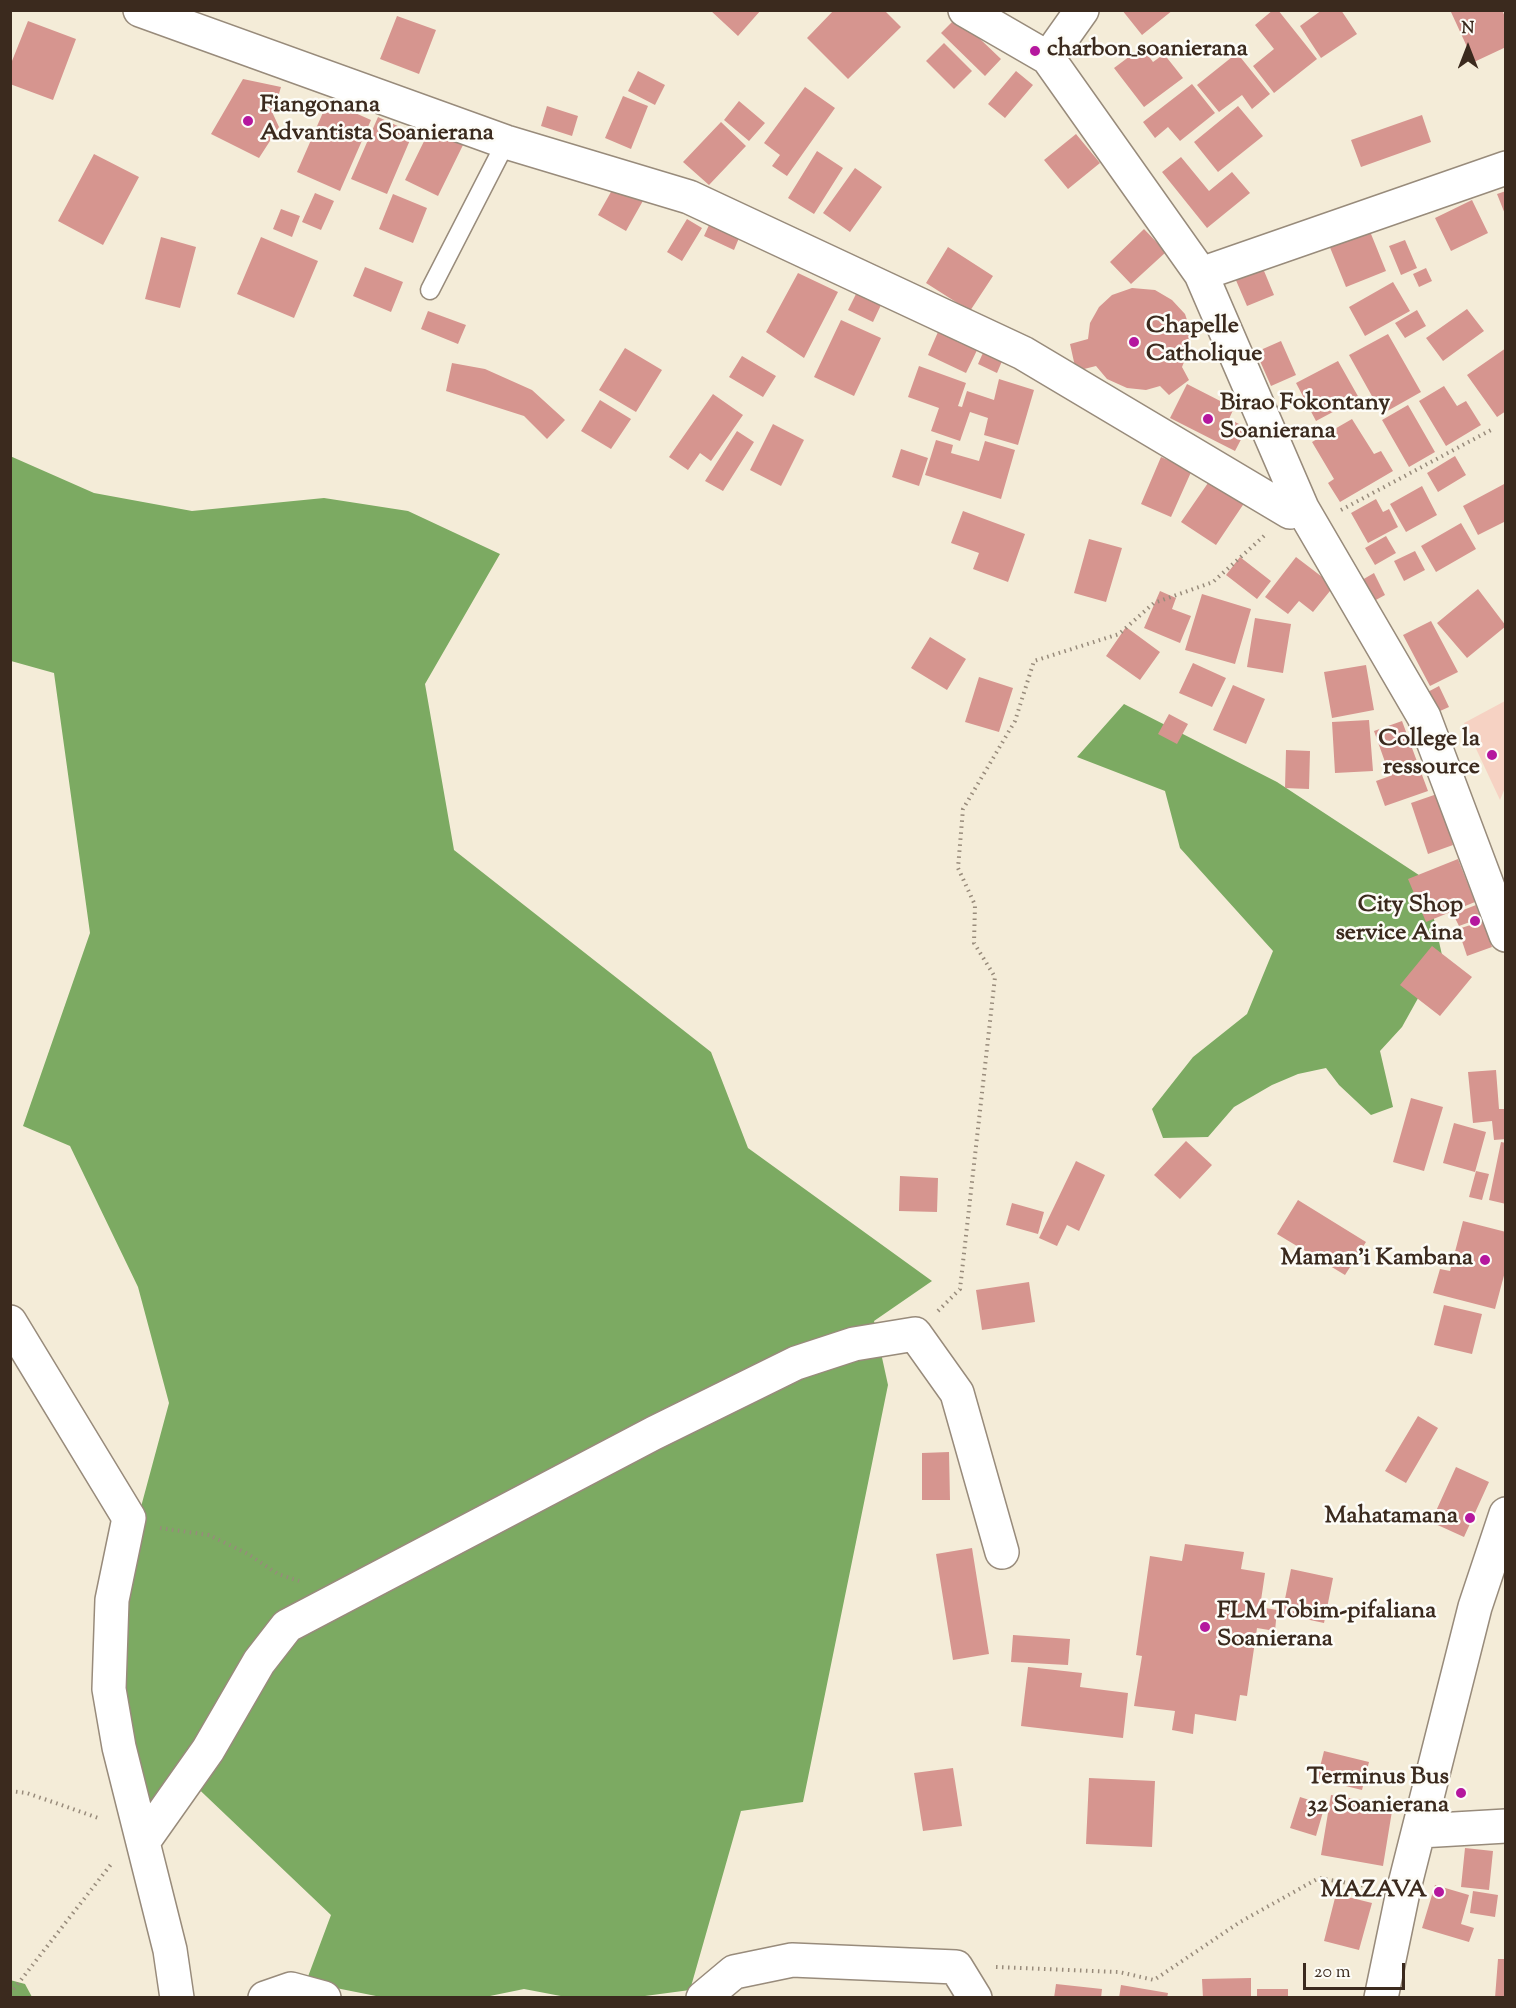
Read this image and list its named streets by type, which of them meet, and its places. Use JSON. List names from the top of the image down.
{
  "places": [
    "charbon_soanierana",
    "Fiangonana Advantista Soanierana",
    "Chapelle Catholique",
    "Birao Fokontany Soanierana",
    "College la ressource",
    "City Shop service Aina",
    "Maman'i Kambana",
    "Mahatamana",
    "FLM Tobim-pifaliana Soanierana",
    "Terminus Bus 32 Soanierana",
    "MAZAVA"
  ],
  "scale_bar": "20 m",
  "north": "top"
}
